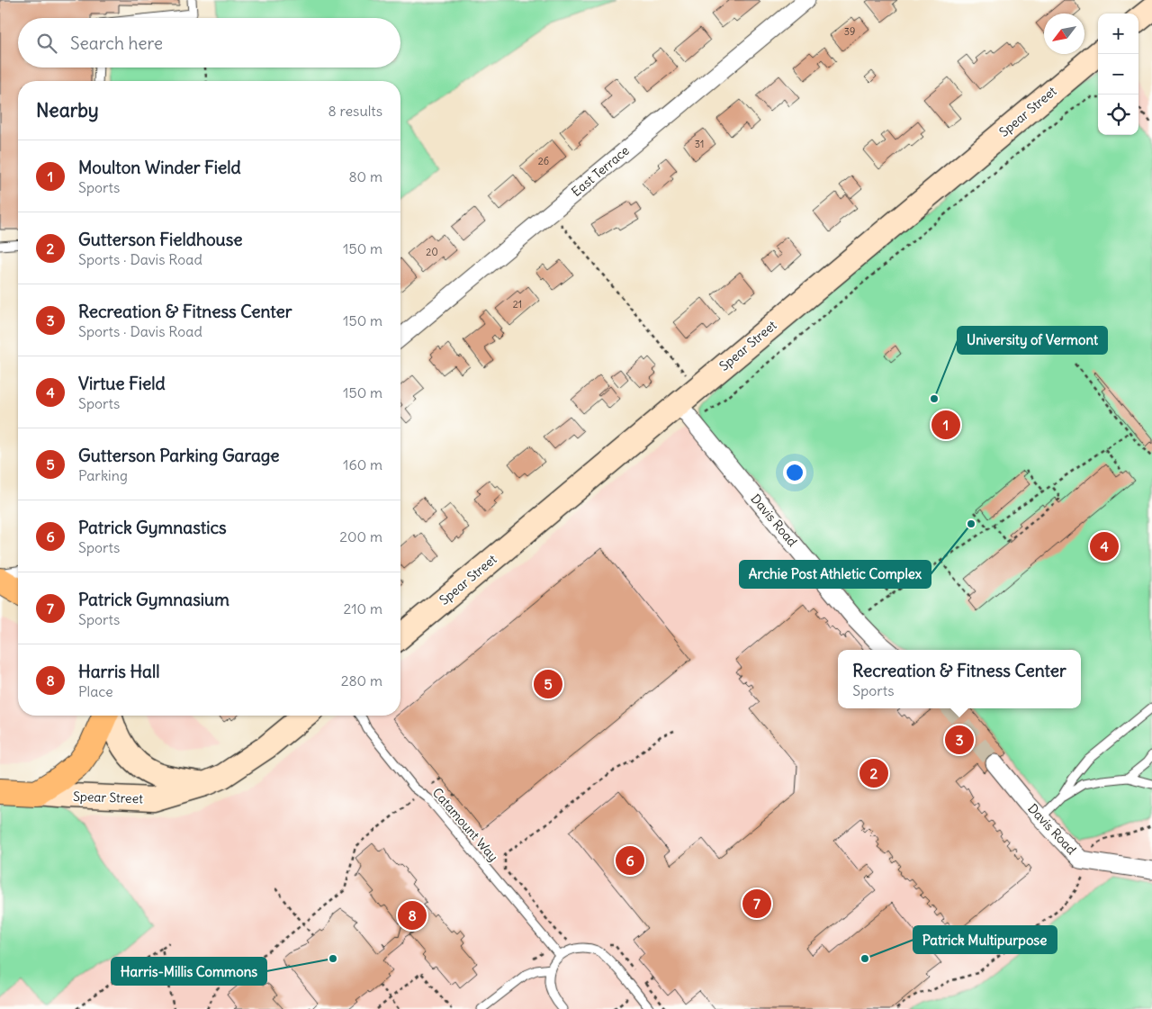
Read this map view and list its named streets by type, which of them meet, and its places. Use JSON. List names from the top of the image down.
{
  "streets": {
    "main road": ["Spear Street"],
    "street": ["East Terrace", "Davis Road"],
    "lane": ["Catamount Way"]
  },
  "crossings": [
    ["Spear Street", "Davis Road"]
  ],
  "places": [
    "University of Vermont",
    "Archie Post Athletic Complex",
    "Harris-Millis Commons",
    "Patrick Multipurpose"
  ],
  "house_numbers": [
    "39",
    "31",
    "26",
    "20",
    "21"
  ],
  "north": "bottom left",
  "page": {
    "map_buttons": ["+", "−"],
    "search": "Search here",
    "heading": ["Nearby", "8 results"],
    "list": [
      {
        "mark": "1",
        "name": "Moulton Winder Field",
        "note": "Sports",
        "value": "80 m"
      },
      {
        "mark": "2",
        "name": "Gutterson Fieldhouse",
        "note": "Sports · Davis Road",
        "value": "150 m"
      },
      {
        "mark": "3",
        "name": "Recreation & Fitness Center",
        "note": "Sports · Davis Road",
        "value": "150 m"
      },
      {
        "mark": "4",
        "name": "Virtue Field",
        "note": "Sports",
        "value": "150 m"
      },
      {
        "mark": "5",
        "name": "Gutterson Parking Garage",
        "note": "Parking",
        "value": "160 m"
      },
      {
        "mark": "6",
        "name": "Patrick Gymnastics",
        "note": "Sports",
        "value": "200 m"
      },
      {
        "mark": "7",
        "name": "Patrick Gymnasium",
        "note": "Sports",
        "value": "210 m"
      },
      {
        "mark": "8",
        "name": "Harris Hall",
        "note": "Place",
        "value": "280 m"
      }
    ],
    "pins": [
      "1",
      "4",
      "5",
      "3",
      "2",
      "6",
      "7",
      "8"
    ],
    "popup": ["Recreation & Fitness Center", "Sports"]
  }
}
